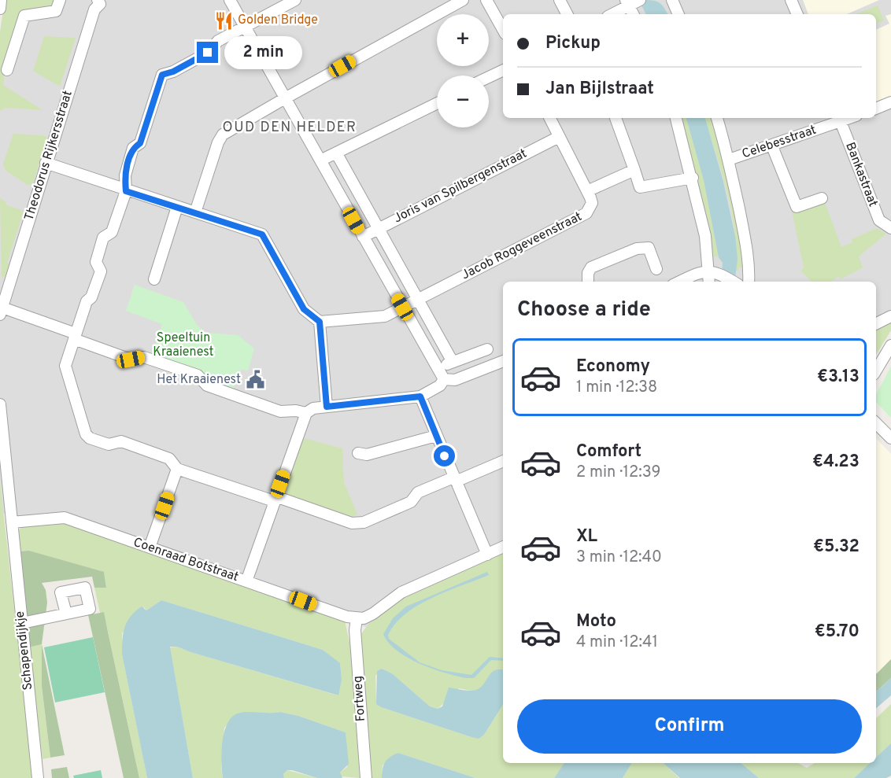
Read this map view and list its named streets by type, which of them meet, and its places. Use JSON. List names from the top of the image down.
{
  "streets": {
    "street": [
      "Celebesstraat",
      "Theodorus Rijkersstraat",
      "Bankastraat",
      "Joris van Spilbergenstraat",
      "Jacob Roggeveenstraat",
      "Coenraad Botstraat",
      "Schapendijkje",
      "Fortweg"
    ]
  },
  "crossings": [
    ["Celebesstraat", "Bankastraat"],
    ["Coenraad Botstraat", "Schapendijkje"],
    ["Coenraad Botstraat", "Fortweg"]
  ],
  "districts": ["OUD DEN HELDER"],
  "parks": ["Speeltuin Kraaienest"],
  "places": {
    "restaurant": ["Golden Bridge"],
    "public building": ["Het Kraaienest"]
  },
  "page": {
    "map_buttons": ["+", "−"],
    "banner": ["Pickup", "Jan Bijlstraat"],
    "bubble": "2 min",
    "heading": "Choose a ride",
    "list": [
      {
        "name": "Economy",
        "note": "1 min · 12:38",
        "value": "€3.13"
      },
      {
        "name": "Comfort",
        "note": "2 min · 12:39",
        "value": "€4.23"
      },
      {
        "name": "XL",
        "note": "3 min · 12:40",
        "value": "€5.32"
      },
      {
        "name": "Moto",
        "note": "4 min · 12:41",
        "value": "€5.70"
      }
    ],
    "buttons": "Confirm"
  }
}
